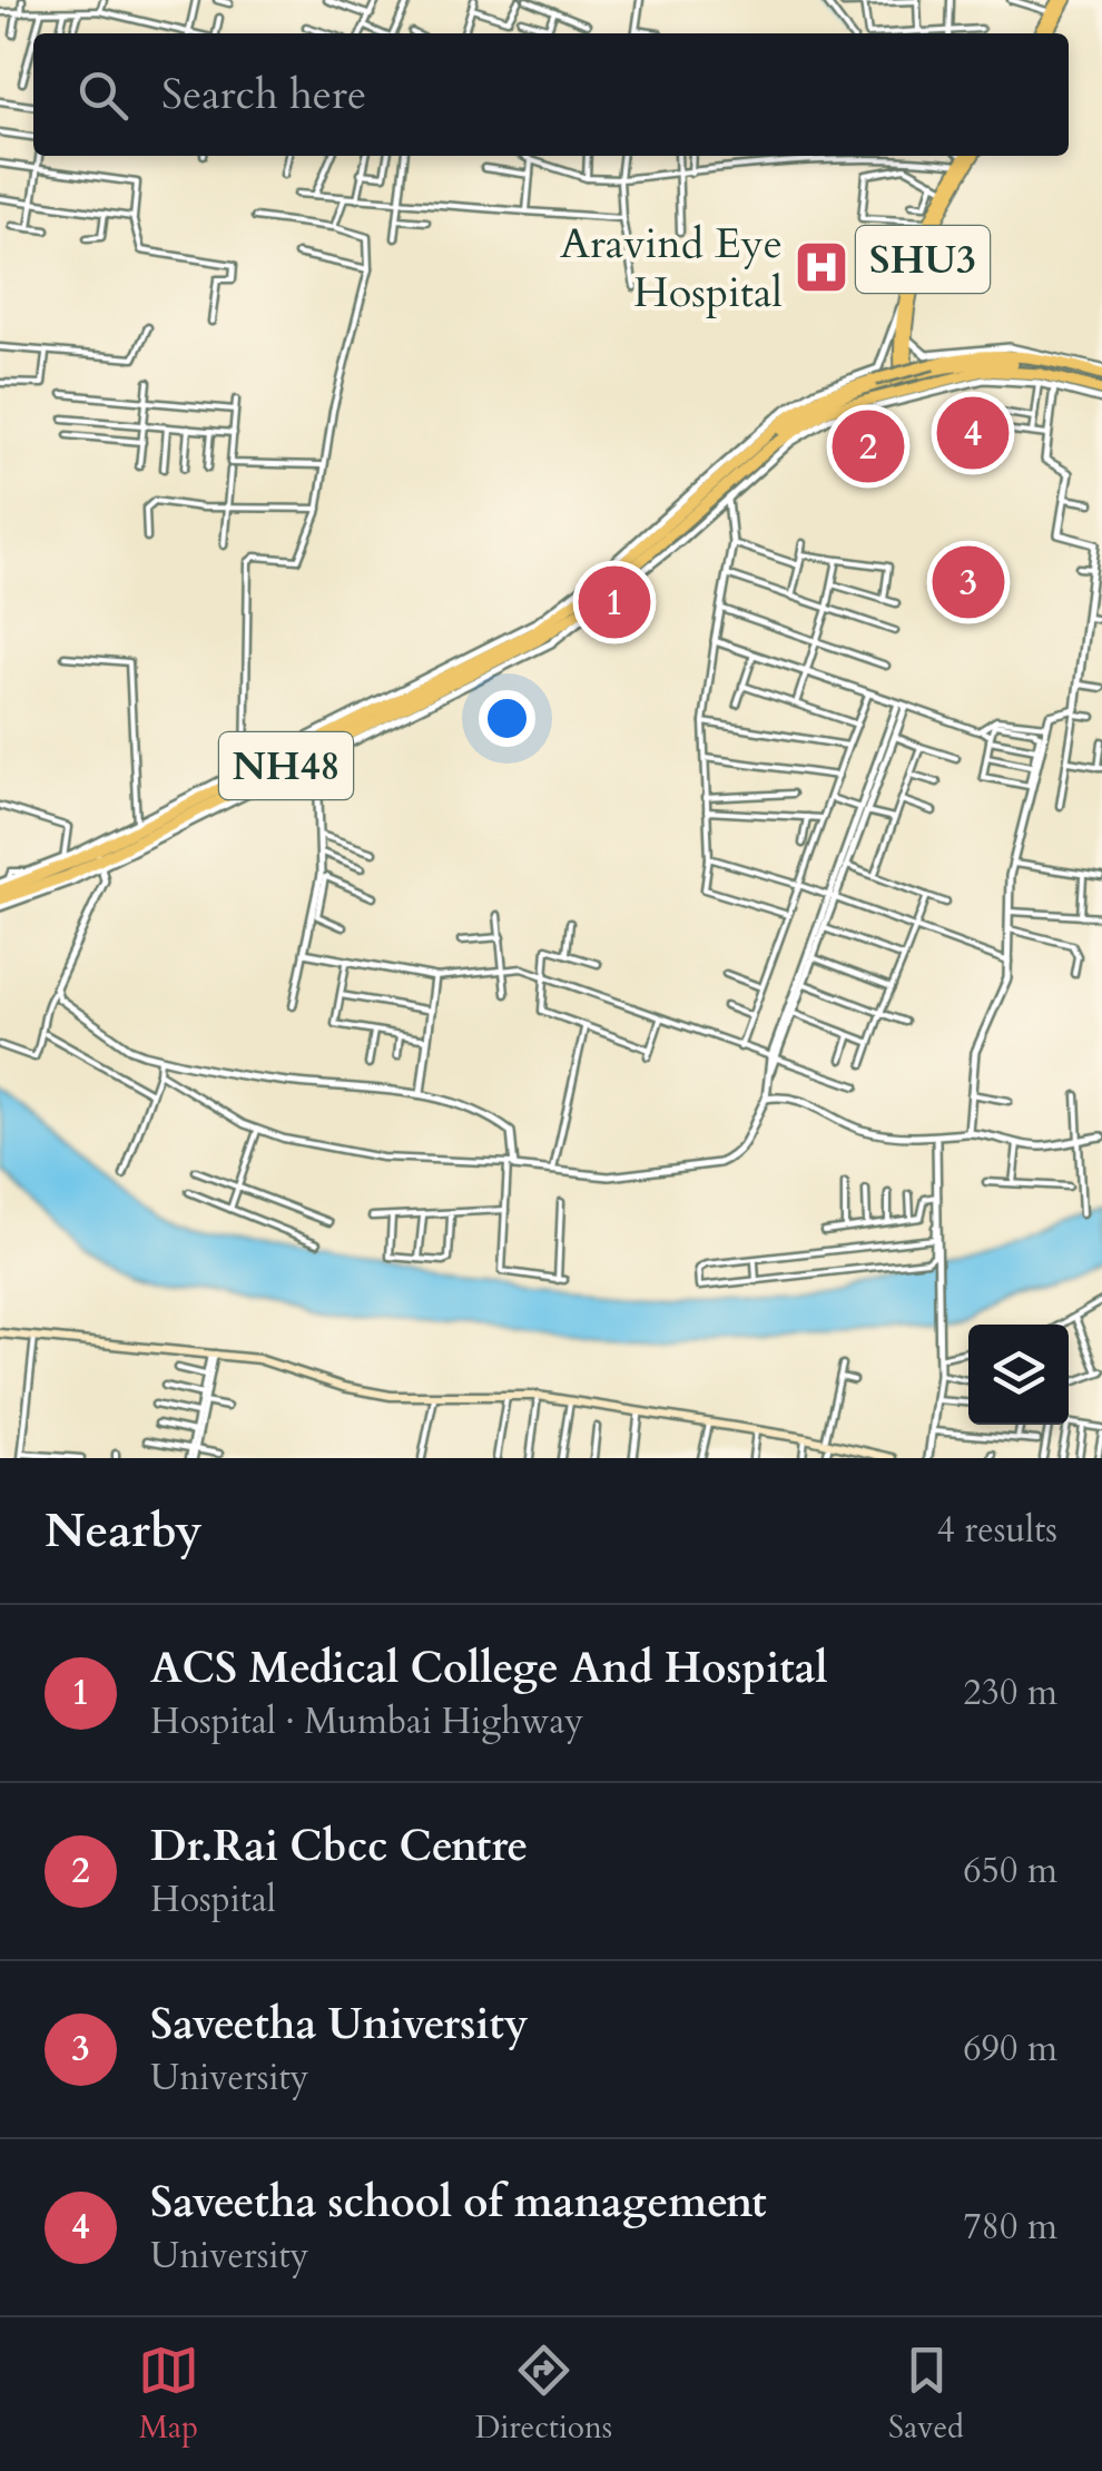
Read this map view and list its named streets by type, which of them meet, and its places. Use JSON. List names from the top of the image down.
{
  "streets": {
    "highway": ["NH48"],
    "main road": ["SHU3"]
  },
  "places": {
    "hospital": ["Aravind Eye Hospital"]
  },
  "page": {
    "search": "Search here",
    "pins": [
      "4",
      "2",
      "3",
      "1"
    ],
    "heading": ["Nearby", "4 results"],
    "list": [
      {
        "mark": "1",
        "name": "ACS Medical College And Hospital",
        "note": "Hospital · Mumbai Highway",
        "value": "230 m"
      },
      {
        "mark": "2",
        "name": "Dr.Rai Cbcc Centre",
        "note": "Hospital",
        "value": "650 m"
      },
      {
        "mark": "3",
        "name": "Saveetha University",
        "note": "University",
        "value": "690 m"
      },
      {
        "mark": "4",
        "name": "Saveetha school of management",
        "note": "University",
        "value": "780 m"
      }
    ],
    "nav": ["Map", "Directions", "Saved"]
  }
}
